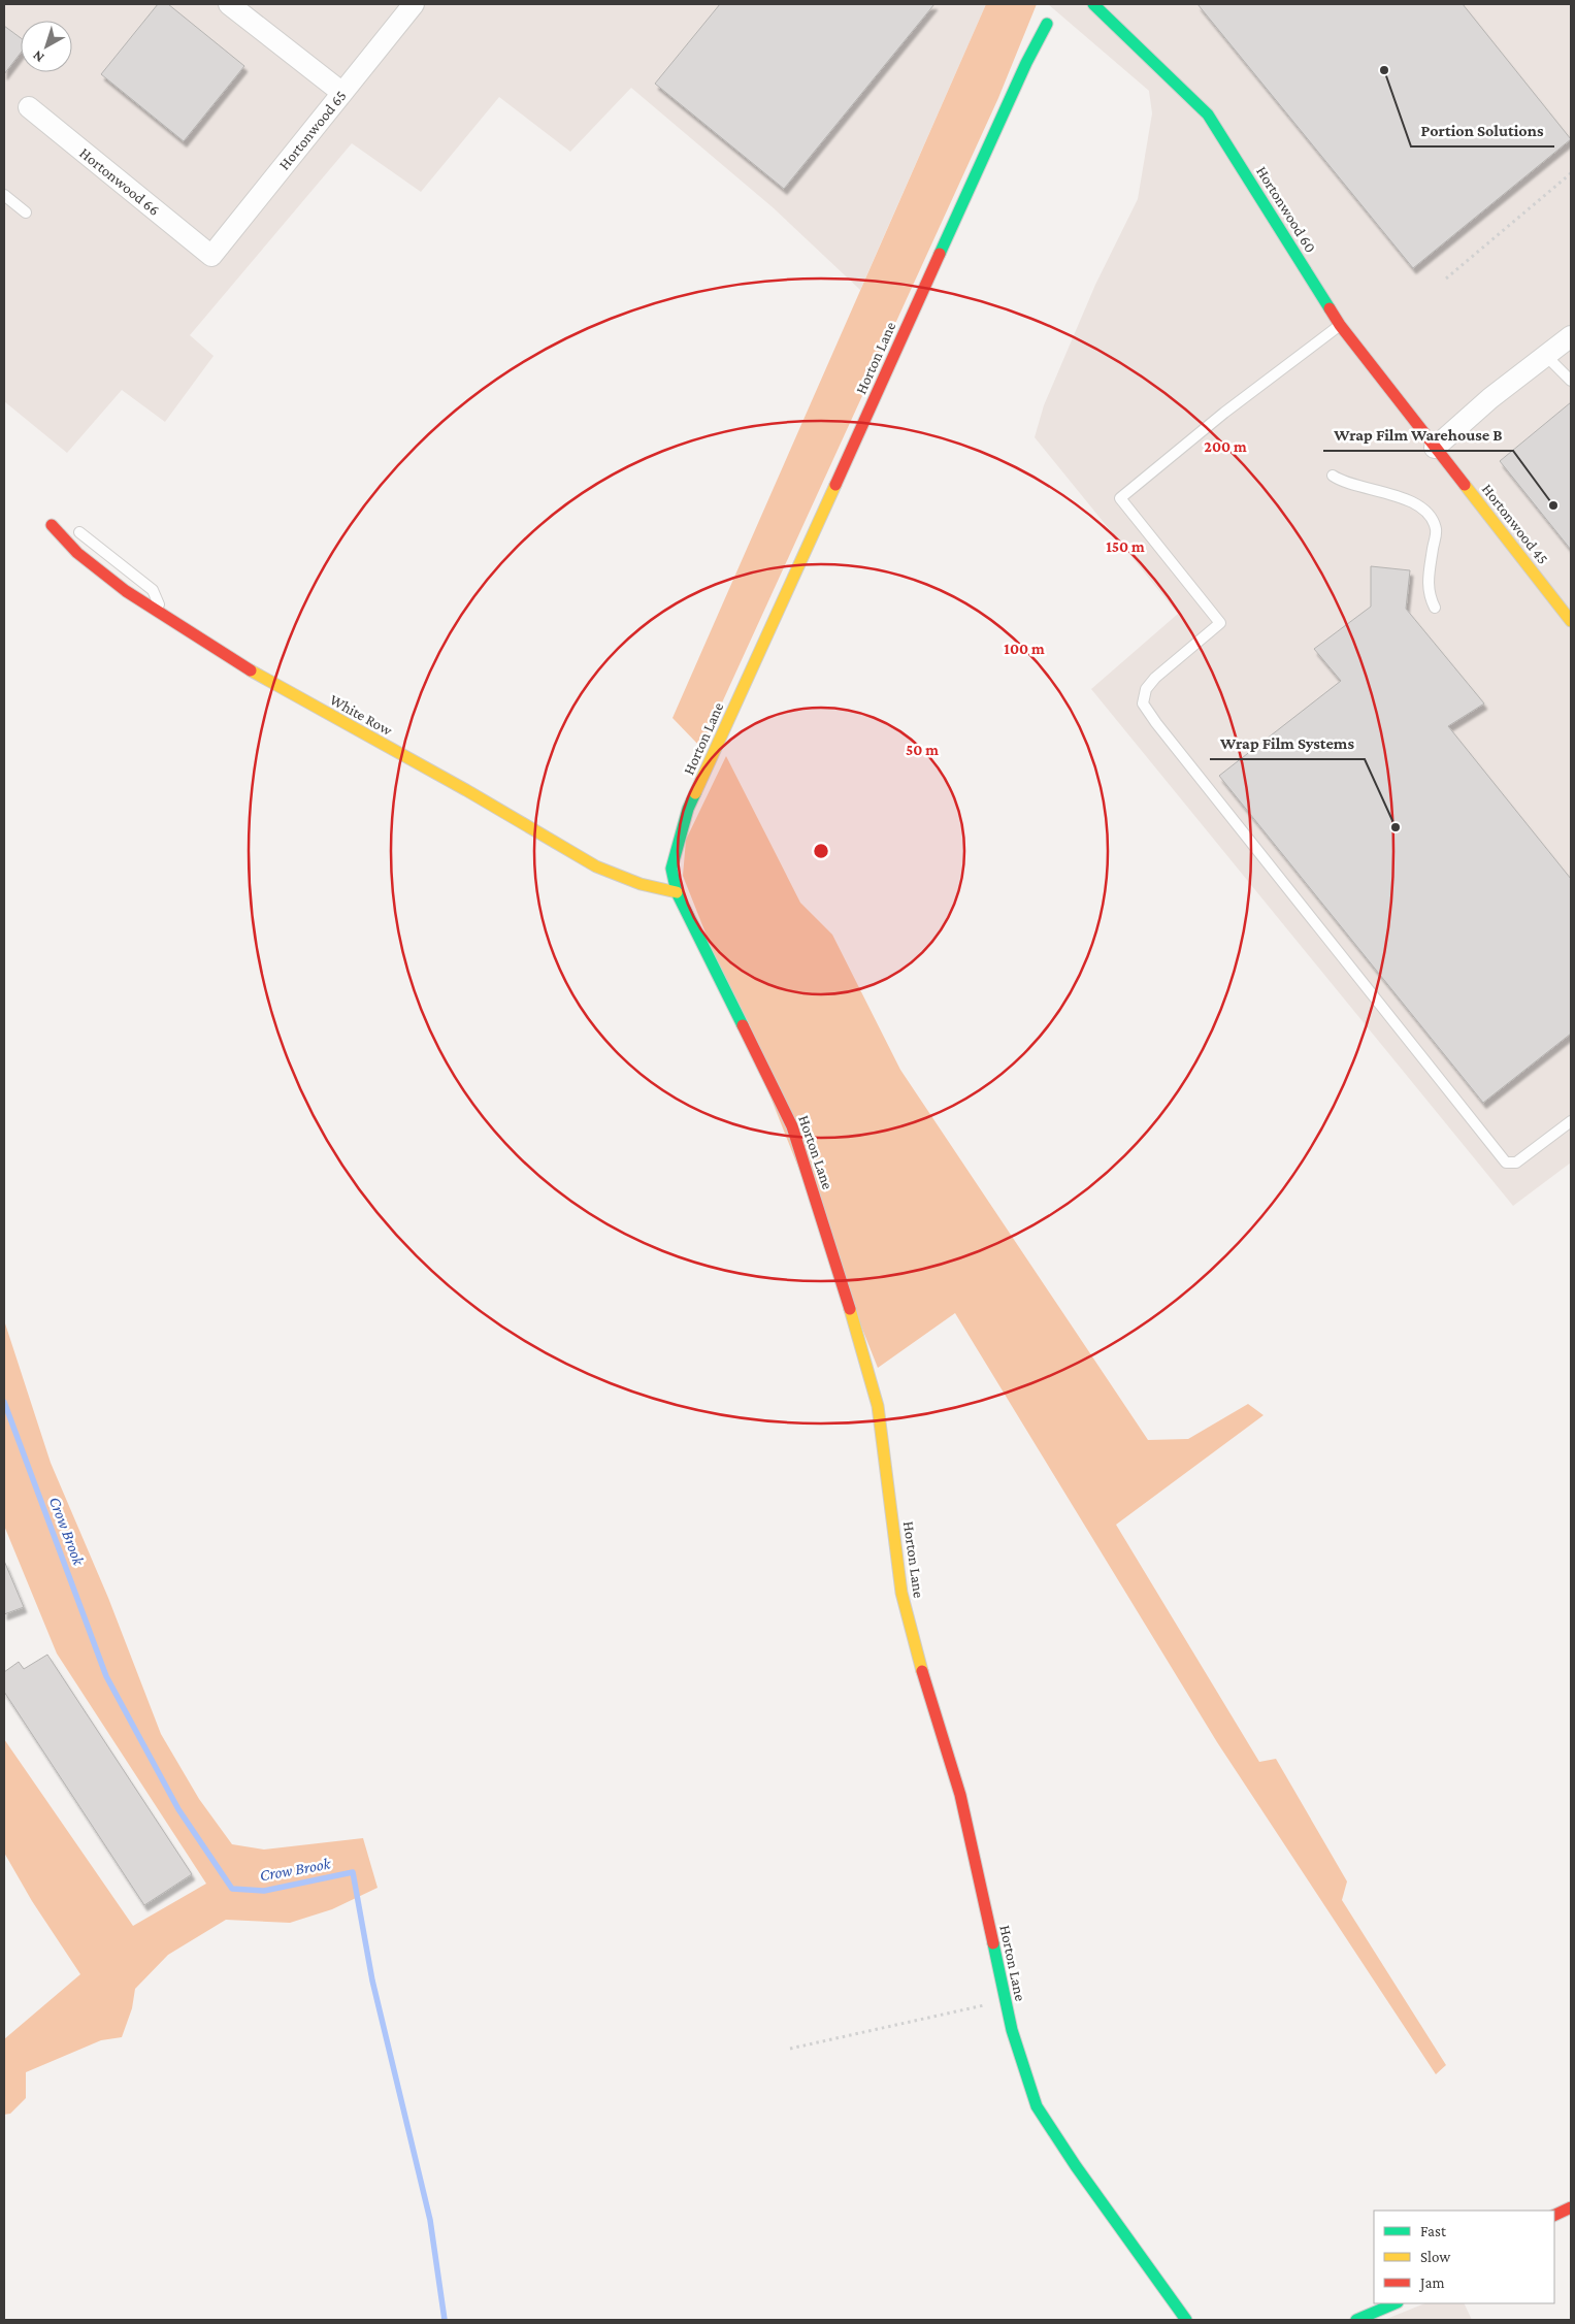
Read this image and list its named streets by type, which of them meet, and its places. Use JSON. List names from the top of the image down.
{
  "streets": {
    "street": [
      "Hortonwood 65",
      "Hortonwood 66",
      "Hortonwood 60",
      "Horton Lane",
      "Hortonwood 45",
      "White Row"
    ]
  },
  "crossings": [
    ["Hortonwood 65", "Hortonwood 66"],
    ["Hortonwood 60", "Hortonwood 45"],
    ["Horton Lane", "White Row"]
  ],
  "water": ["Crow Brook"],
  "places": ["Portion Solutions", "Wrap Film Warehouse B", "Wrap Film Systems"],
  "legend": ["Fast", "Slow", "Jam"],
  "north": "bottom left",
  "rings": [
    "200 m",
    "150 m",
    "100 m",
    "50 m"
  ]
}
